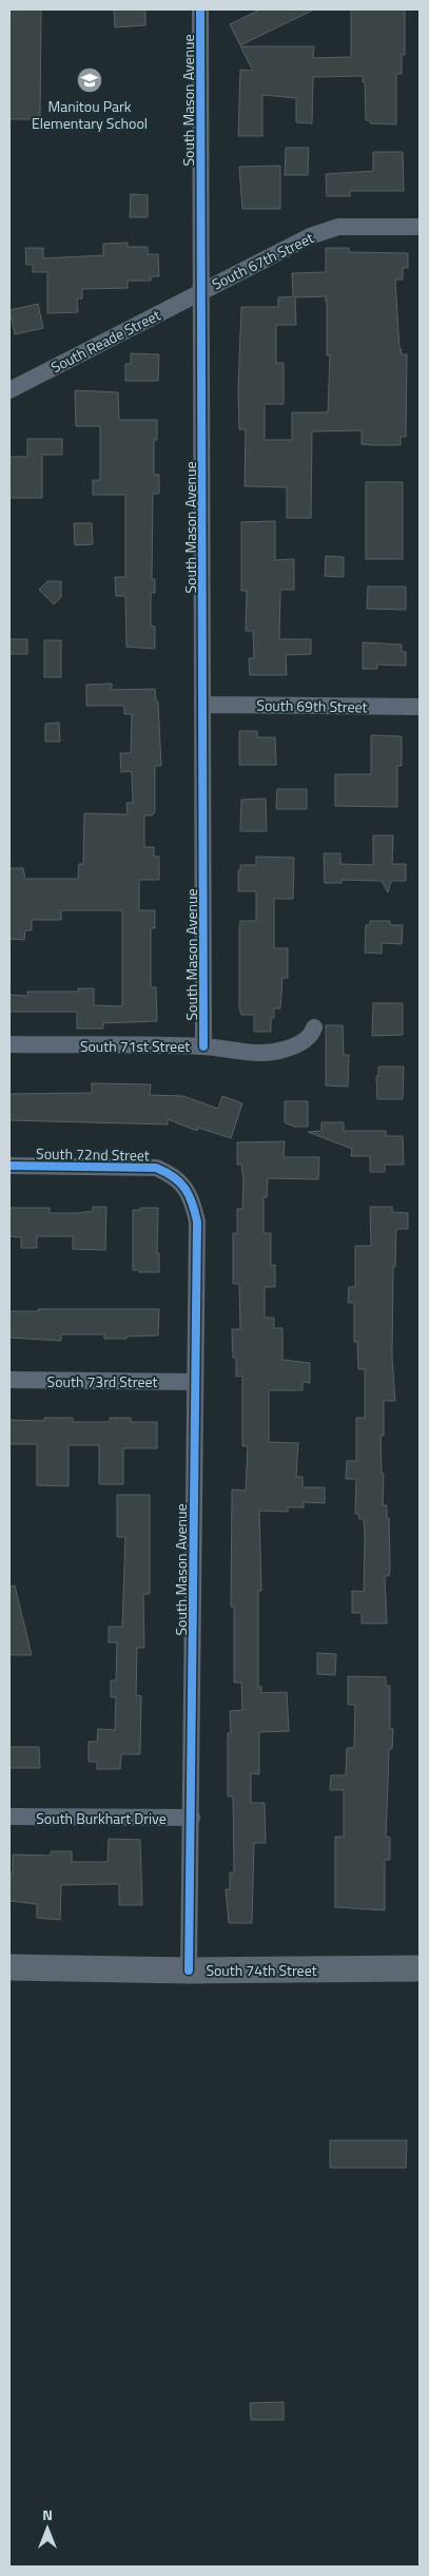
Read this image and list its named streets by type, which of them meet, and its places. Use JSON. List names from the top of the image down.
{
  "streets": {
    "main road": ["South 74th Street"],
    "street": [
      "South Mason Avenue",
      "South 67th Street",
      "South Reade Street",
      "South 69th Street",
      "South 71st Street",
      "South 72nd Street",
      "South 73rd Street",
      "South Burkhart Drive"
    ]
  },
  "crossings": [
    ["South Mason Avenue", "South 67th Street"],
    ["South Mason Avenue", "South Reade Street"],
    ["South Mason Avenue", "South 69th Street"],
    ["South Mason Avenue", "South 71st Street"],
    ["South Mason Avenue", "South 72nd Street"],
    ["South Mason Avenue", "South 73rd Street"],
    ["South Mason Avenue", "South Burkhart Drive"],
    ["South Mason Avenue", "South 74th Street"],
    ["South 67th Street", "South Reade Street"]
  ],
  "places": {
    "school or university": ["Manitou Park Elementary School"]
  },
  "north": "top"
}
